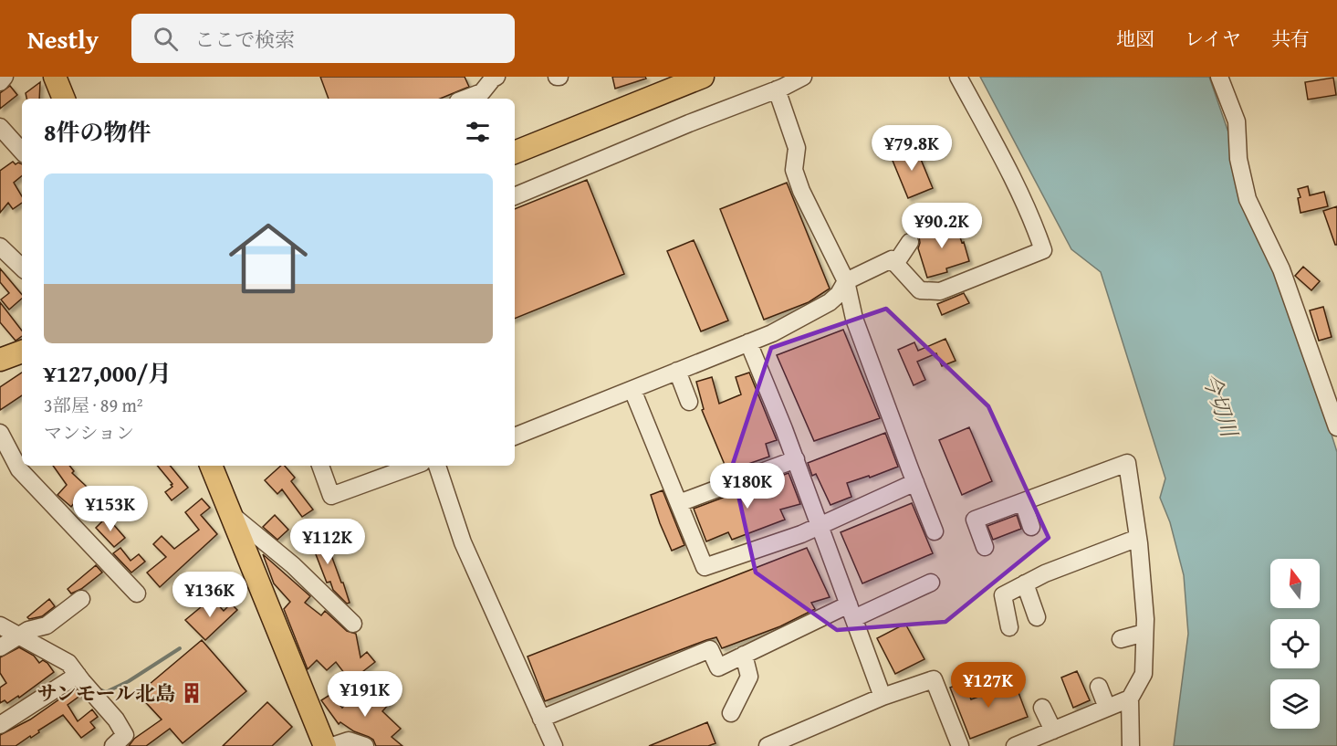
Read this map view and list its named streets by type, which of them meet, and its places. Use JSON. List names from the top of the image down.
{
  "water": ["今切川"],
  "places": {
    "building": ["サンモール北島"]
  },
  "north": "top",
  "page": {
    "header": "Nestly",
    "search": "ここで検索",
    "nav": ["地図", "レイヤ", "共有"],
    "heading": "8件の物件",
    "price": [
      "¥79.8K",
      "¥90.2K",
      "¥180K",
      "¥153K",
      "¥112K",
      "¥136K",
      "¥127K",
      "¥191K"
    ],
    "list": [
      {
        "name": "¥127,000/月",
        "note": "3部屋 · 89 m² · マンション"
      }
    ]
  }
}
